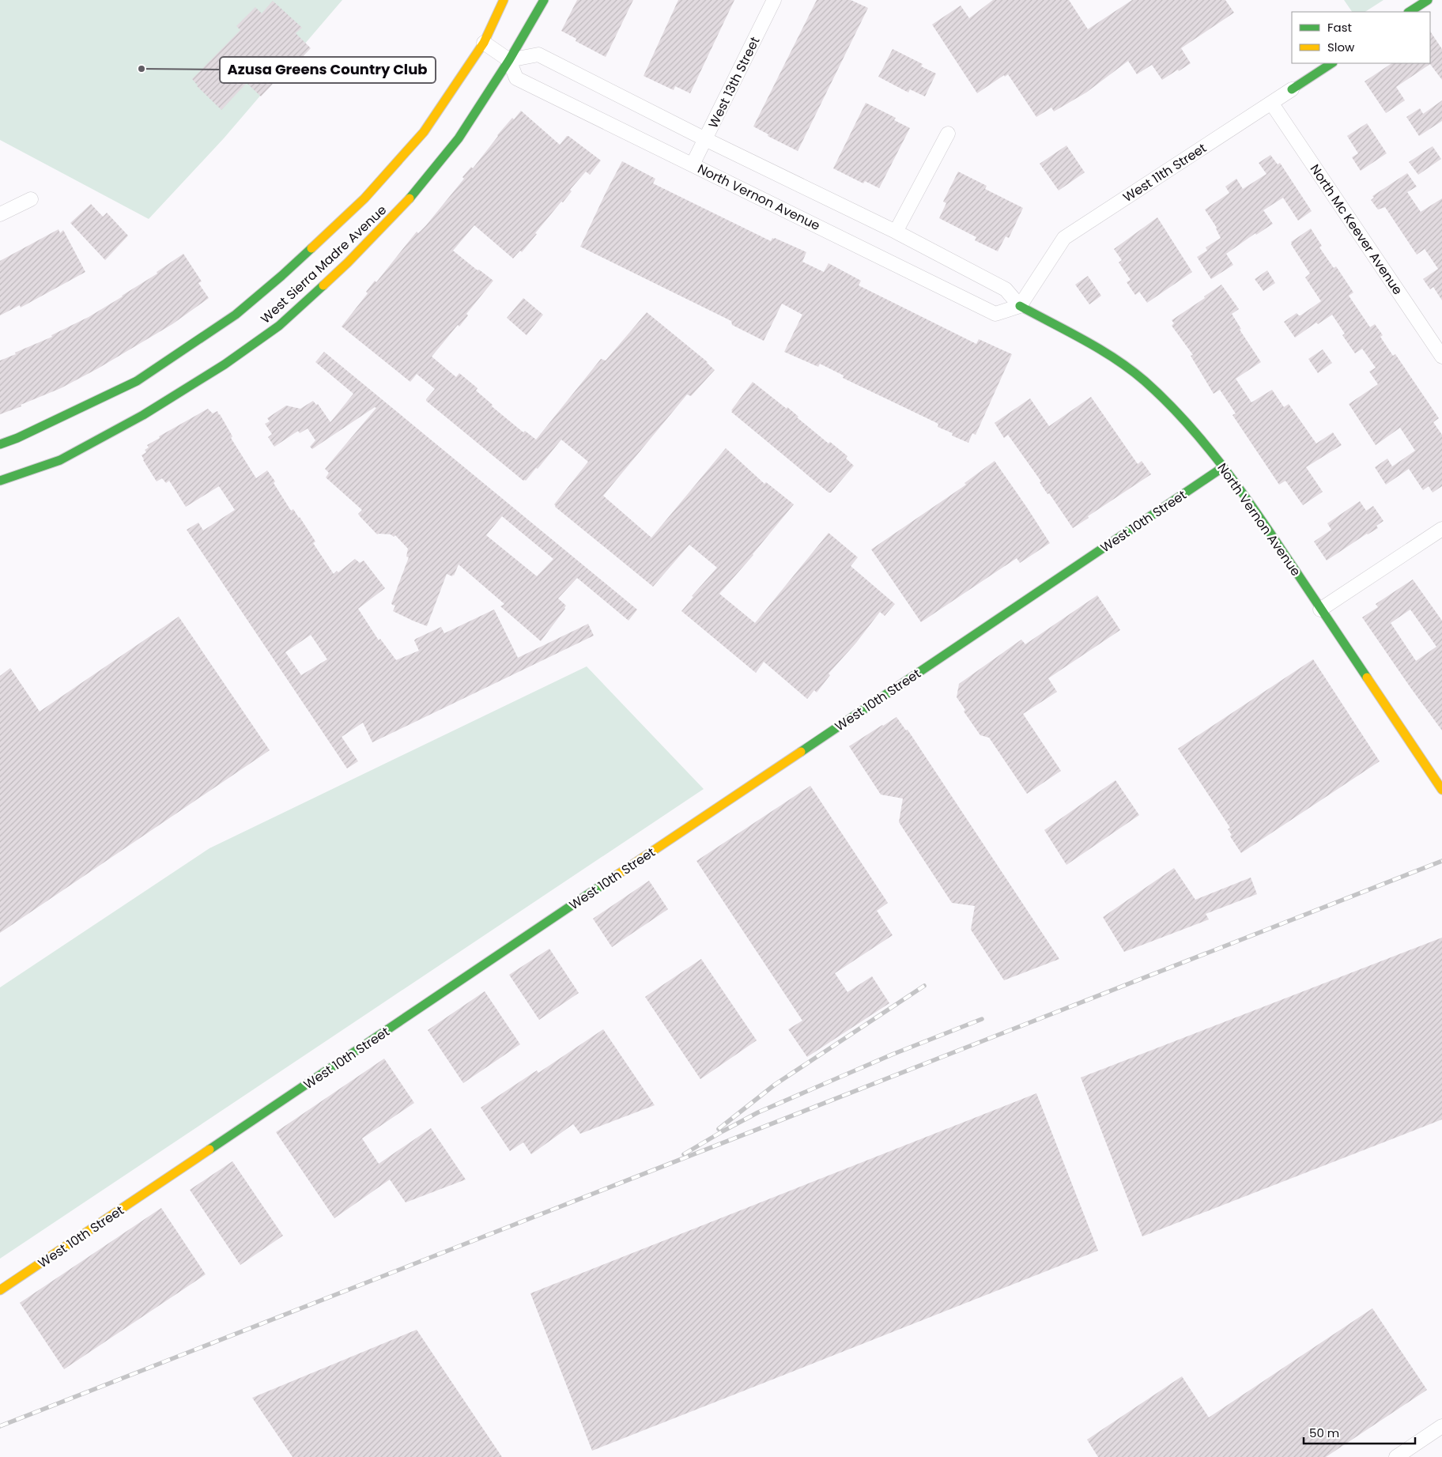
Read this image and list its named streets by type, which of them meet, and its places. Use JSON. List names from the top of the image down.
{
  "streets": {
    "street": [
      "West 13th Street",
      "West 11th Street",
      "North Vernon Avenue",
      "North Mc Keever Avenue",
      "West Sierra Madre Avenue",
      "West 10th Street"
    ]
  },
  "crossings": [
    ["West 13th Street", "North Vernon Avenue"],
    ["West 11th Street", "North Vernon Avenue"],
    ["West 11th Street", "North Mc Keever Avenue"],
    ["North Vernon Avenue", "West Sierra Madre Avenue"],
    ["North Vernon Avenue", "West 10th Street"]
  ],
  "places": ["Azusa Greens Country Club"],
  "legend": ["Fast", "Slow"],
  "scale_bar": "50 m"
}
